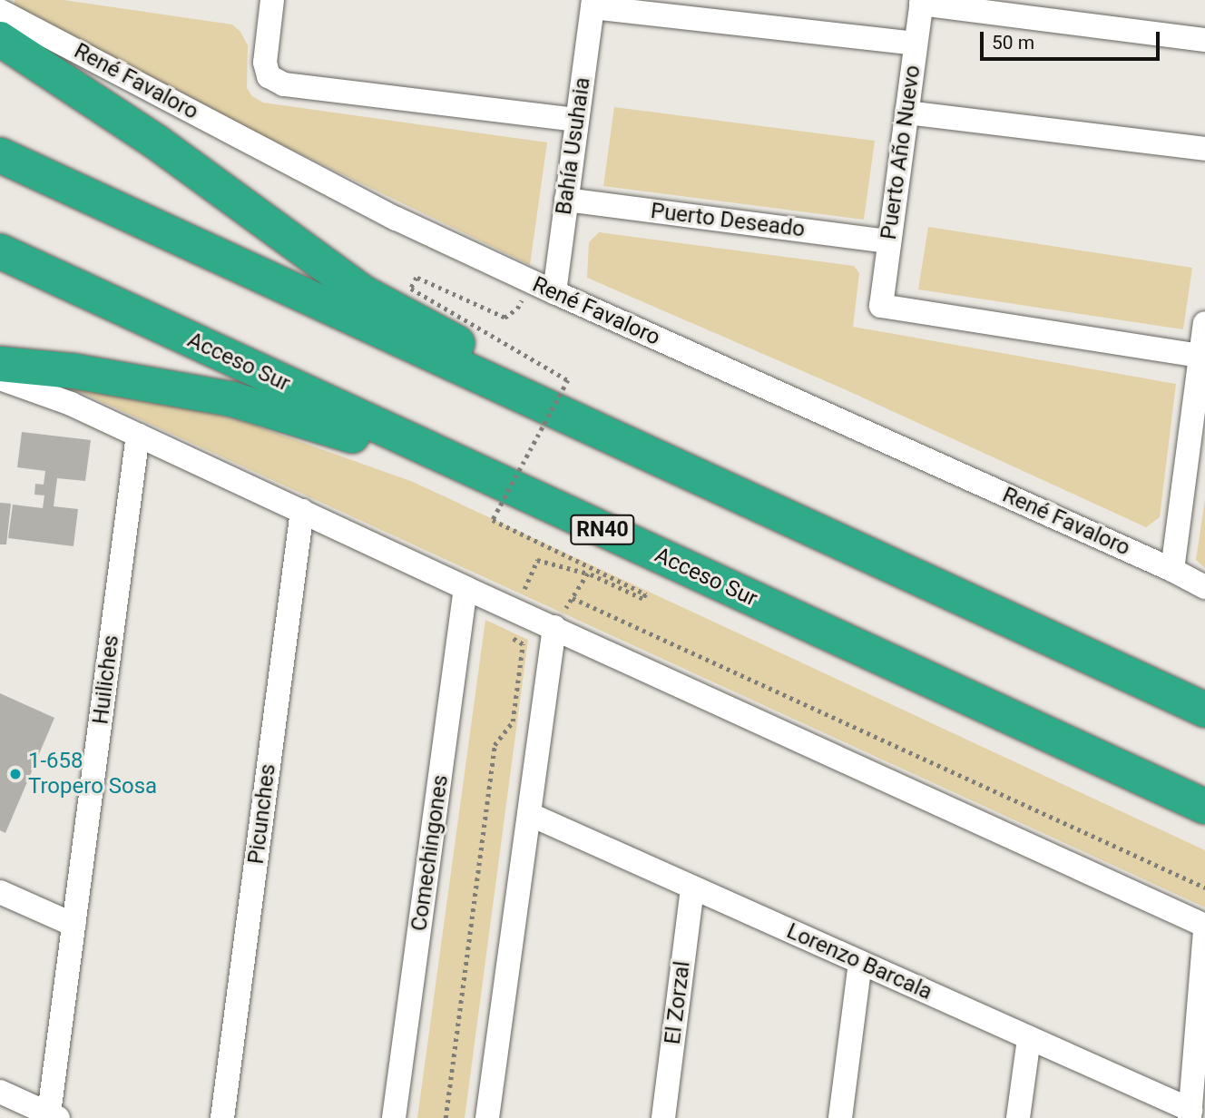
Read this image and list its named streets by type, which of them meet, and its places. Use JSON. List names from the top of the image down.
{
  "streets": {
    "highway": ["Acceso Sur", "RN40"],
    "street": [
      "René Favaloro",
      "Bahía Usuhaia",
      "Puerto Año Nuevo",
      "Puerto Deseado",
      "Huiliches",
      "Picunches",
      "Comechingones",
      "Lorenzo Barcala",
      "El Zorzal"
    ]
  },
  "crossings": [
    ["René Favaloro", "Bahía Usuhaia"],
    ["Bahía Usuhaia", "Puerto Deseado"],
    ["Puerto Año Nuevo", "Puerto Deseado"],
    ["Lorenzo Barcala", "El Zorzal"]
  ],
  "places": ["1-658 Tropero Sosa"],
  "scale_bar": "50 m"
}
